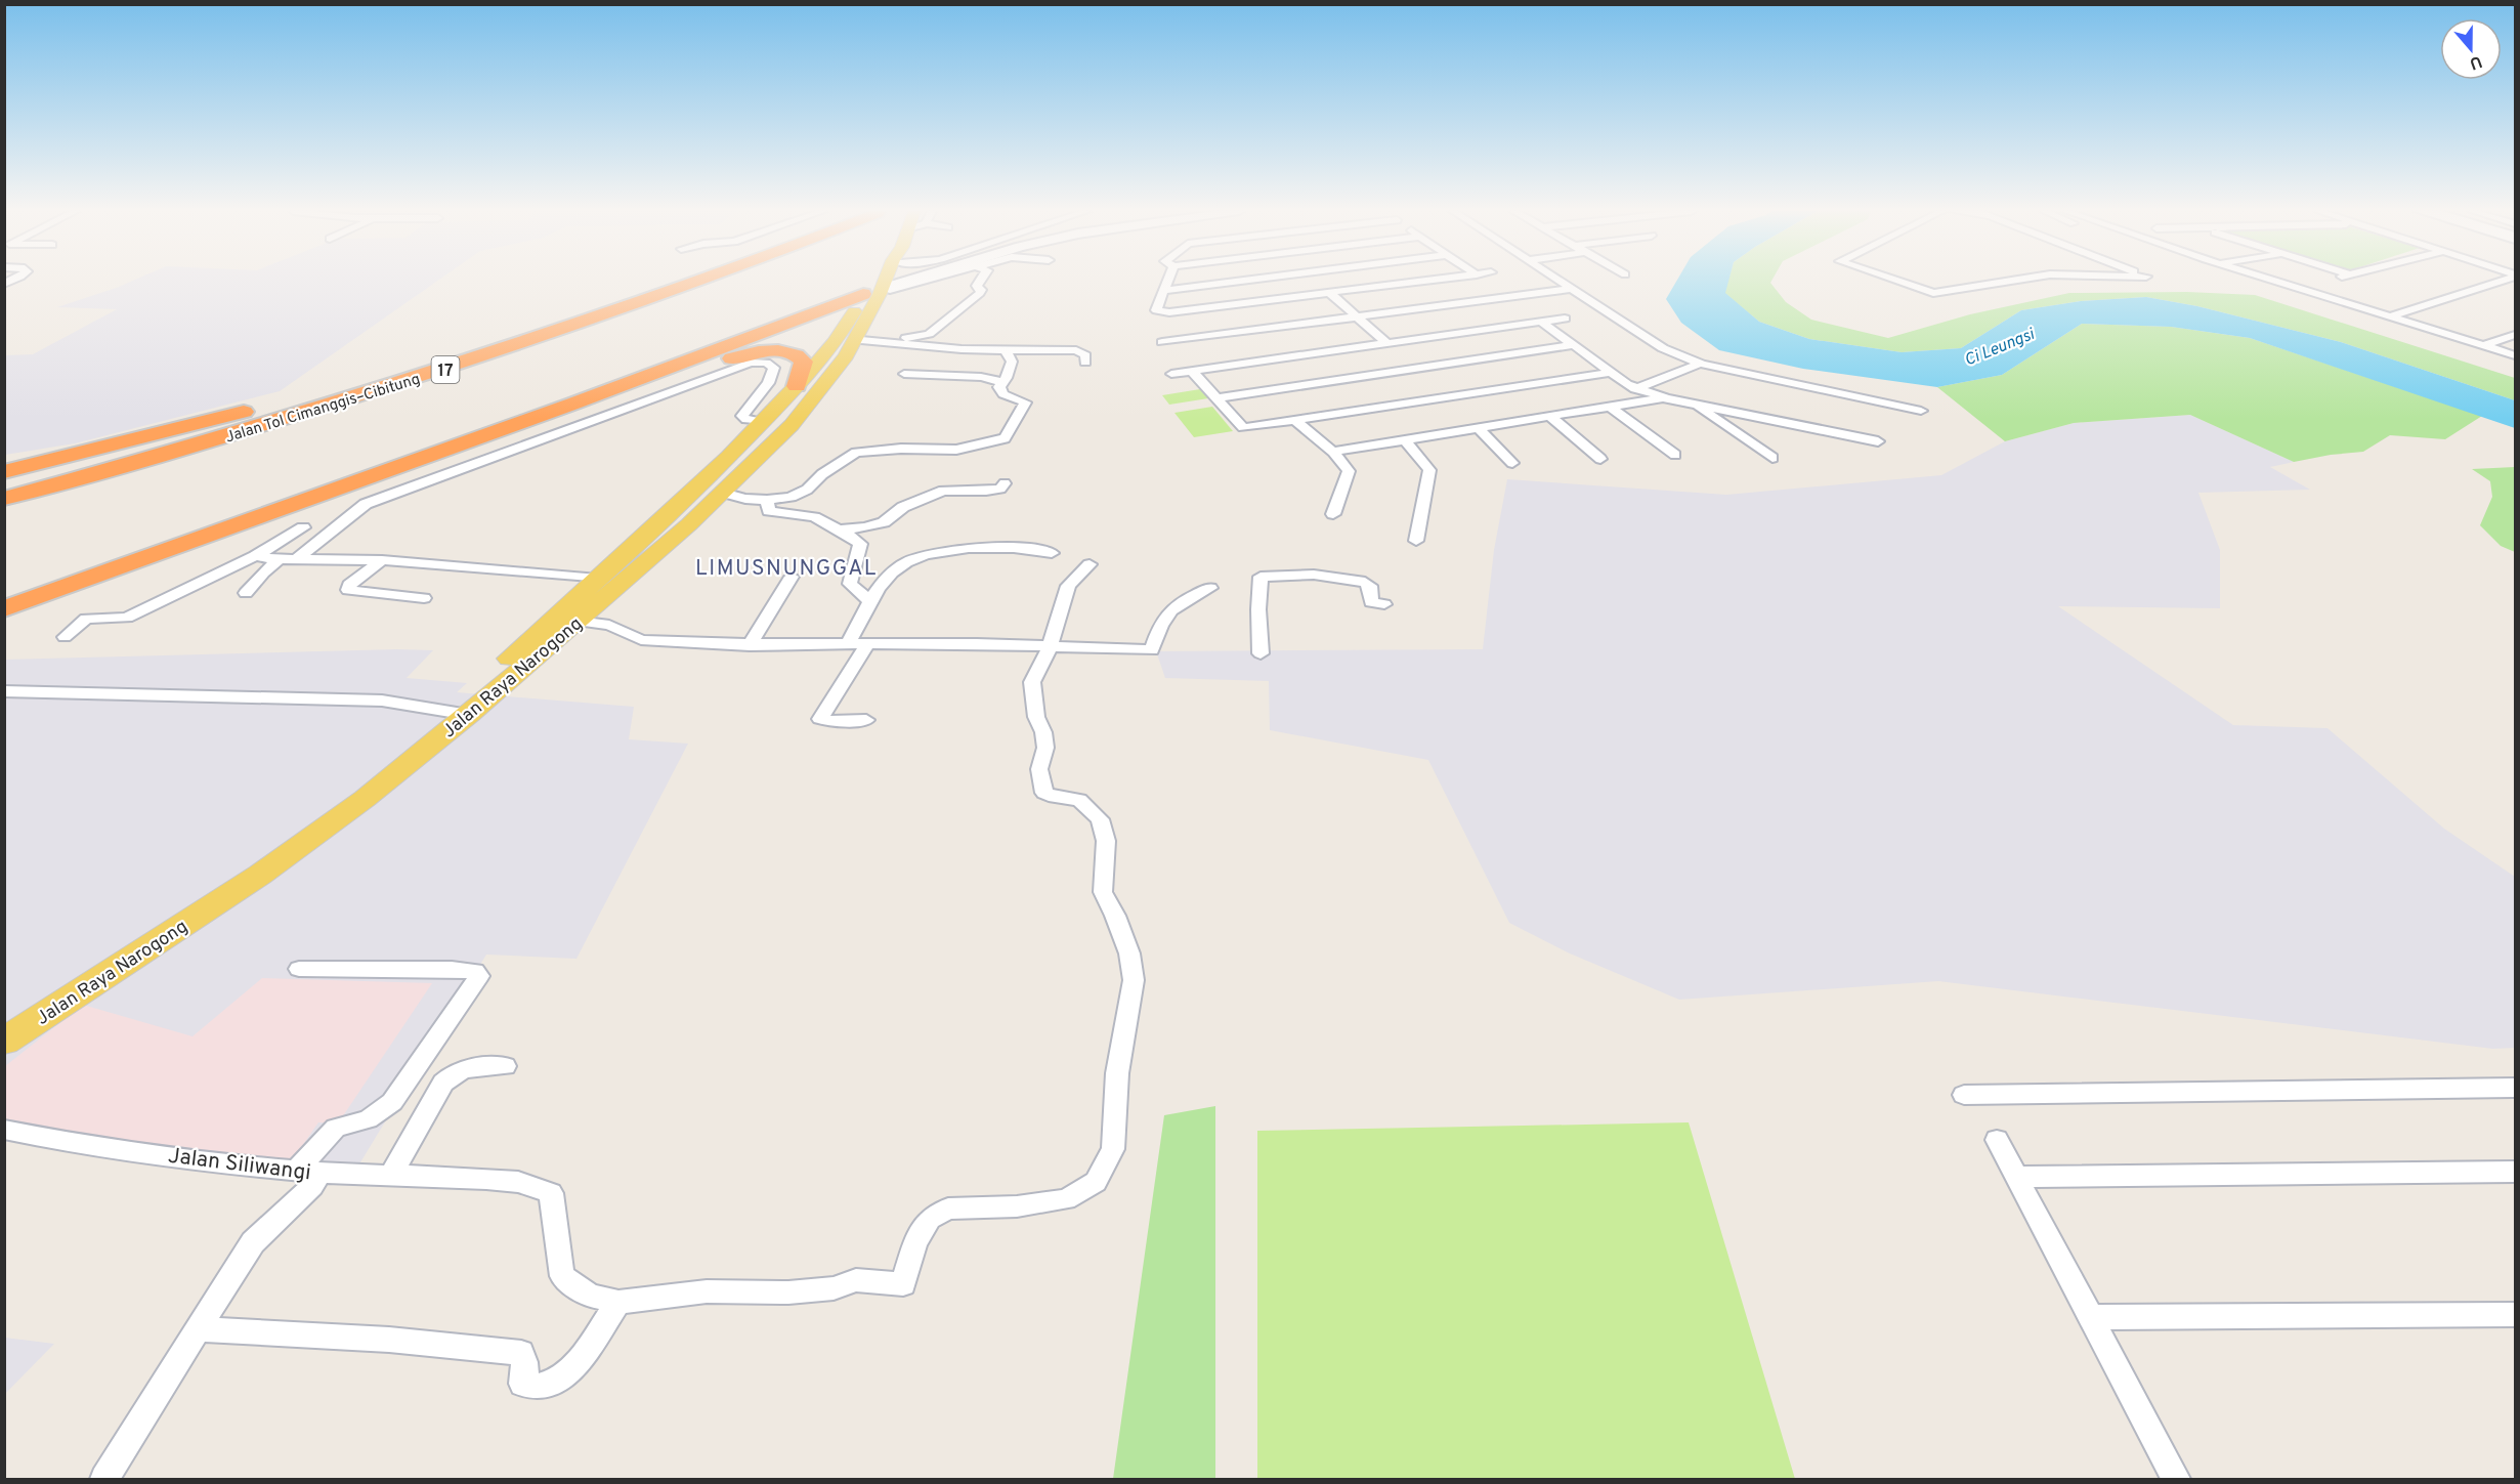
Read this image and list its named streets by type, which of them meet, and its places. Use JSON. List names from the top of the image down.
{
  "streets": {
    "highway": ["17", "Jalan Tol Cimanggis–Cibitung"],
    "main road": ["Jalan Raya Narogong"],
    "street": ["Jalan Siliwangi"]
  },
  "districts": ["LIMUSNUNGGAL"],
  "water": ["Ci Leungsi"],
  "north": "bottom"
}
